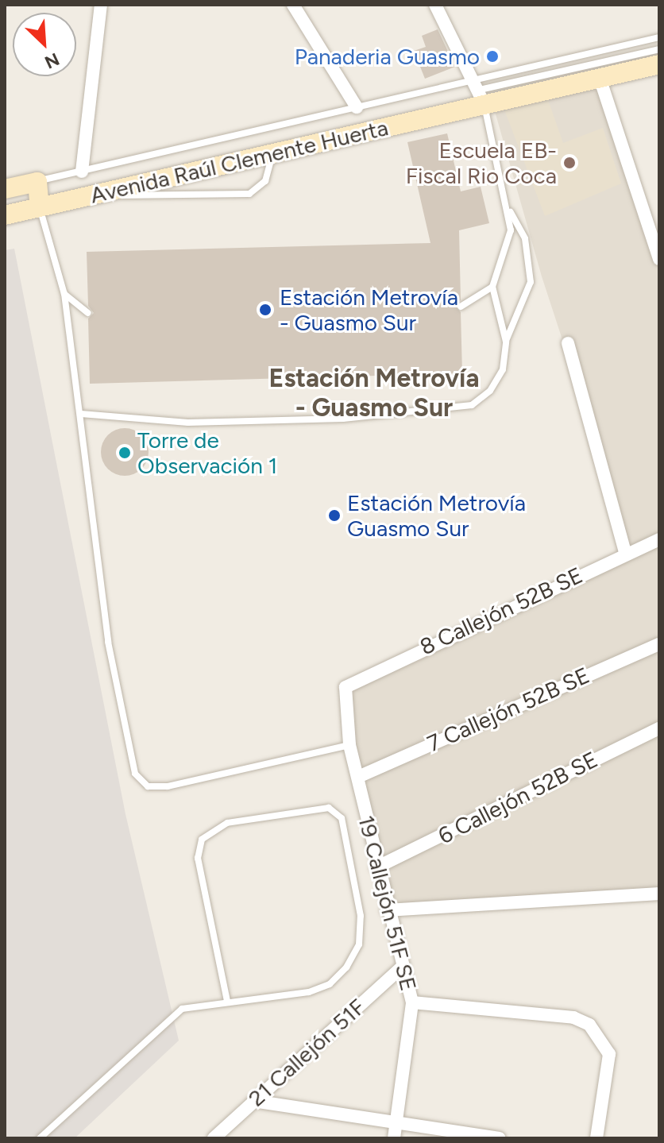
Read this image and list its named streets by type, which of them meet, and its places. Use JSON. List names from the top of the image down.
{
  "streets": {
    "street": [
      "Avenida Raúl Clemente Huerta",
      "8 Callejón 52B SE",
      "7 Callejón 52B SE",
      "6 Callejón 52B SE",
      "19 Callejón 51F SE",
      "21 Callejón 51F"
    ]
  },
  "crossings": [
    ["8 Callejón 52B SE", "19 Callejón 51F SE"],
    ["7 Callejón 52B SE", "19 Callejón 51F SE"],
    ["6 Callejón 52B SE", "19 Callejón 51F SE"],
    ["19 Callejón 51F SE", "21 Callejón 51F"]
  ],
  "districts": ["Estación Metrovía - Guasmo Sur"],
  "places": [
    "Panaderia Guasmo",
    "Escuela EB- Fiscal Rio Coca",
    "Estación Metrovía - Guasmo Sur",
    "Torre de Observación 1",
    "Estación Metrovía Guasmo Sur"
  ],
  "north": "bottom right"
}
